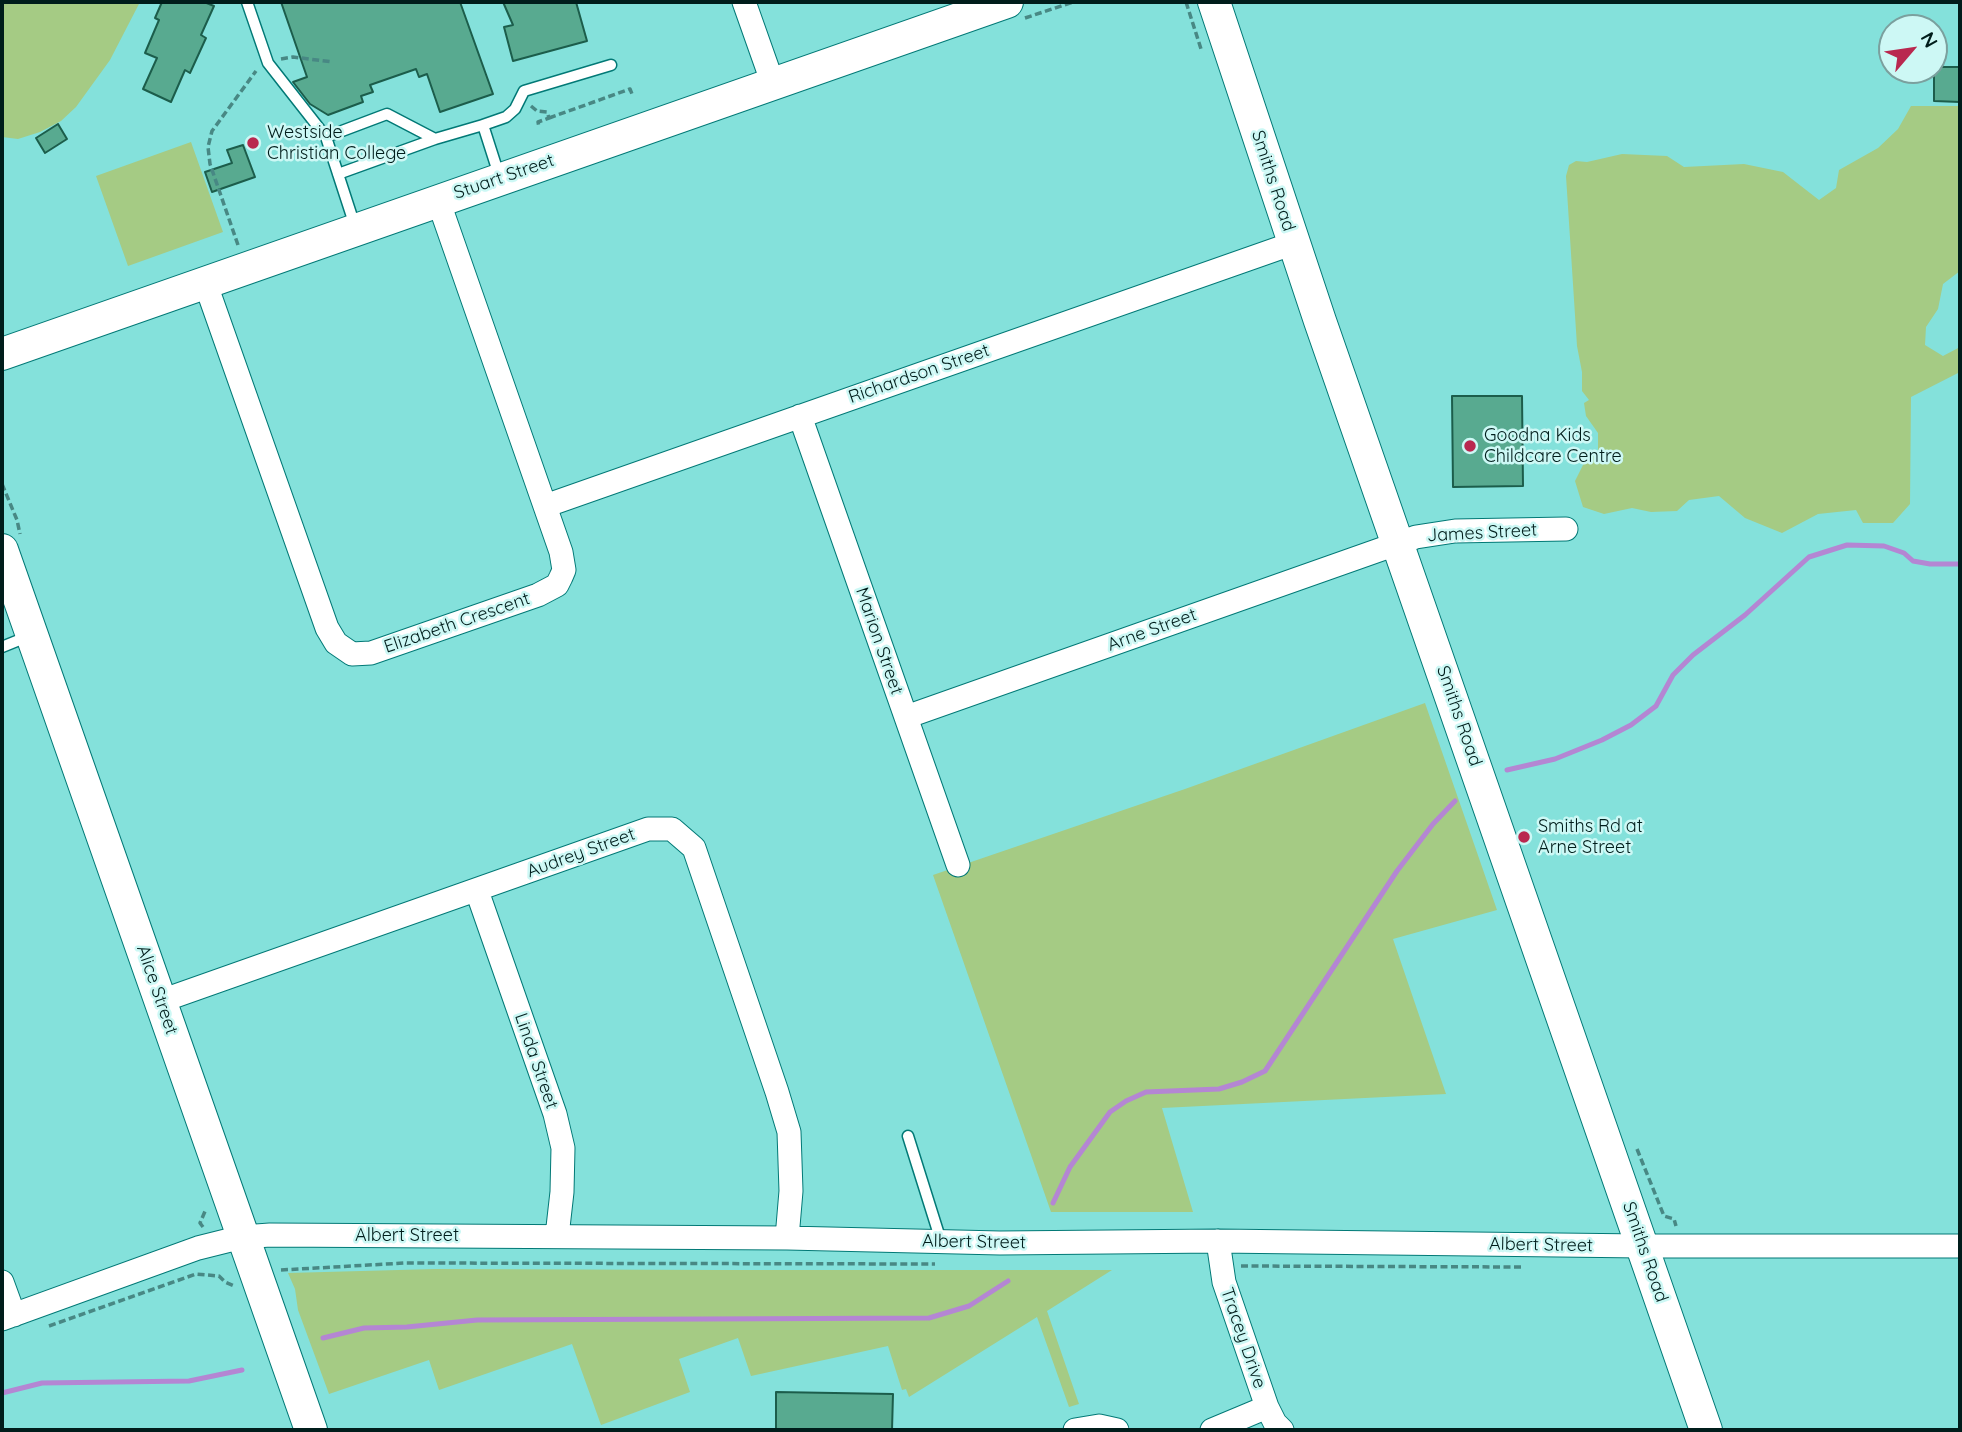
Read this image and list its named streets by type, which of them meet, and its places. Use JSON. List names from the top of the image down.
{
  "streets": {
    "street": [
      "Stuart Street",
      "Smiths Road",
      "Richardson Street",
      "James Street",
      "Elizabeth Crescent",
      "Arne Street",
      "Marion Street",
      "Audrey Street",
      "Alice Street",
      "Linda Street",
      "Albert Street",
      "Tracey Drive"
    ]
  },
  "crossings": [
    ["Stuart Street", "Elizabeth Crescent"],
    ["Smiths Road", "Richardson Street"],
    ["Smiths Road", "James Street"],
    ["Smiths Road", "Arne Street"],
    ["Smiths Road", "Albert Street"],
    ["Richardson Street", "Elizabeth Crescent"],
    ["Richardson Street", "Marion Street"],
    ["James Street", "Arne Street"],
    ["Arne Street", "Marion Street"],
    ["Audrey Street", "Alice Street"],
    ["Audrey Street", "Linda Street"],
    ["Audrey Street", "Albert Street"],
    ["Alice Street", "Albert Street"],
    ["Linda Street", "Albert Street"],
    ["Albert Street", "Tracey Drive"]
  ],
  "places": ["Westside Christian College", "Goodna Kids Childcare Centre", "Smiths Rd at Arne Street"],
  "north": "top right"
}
